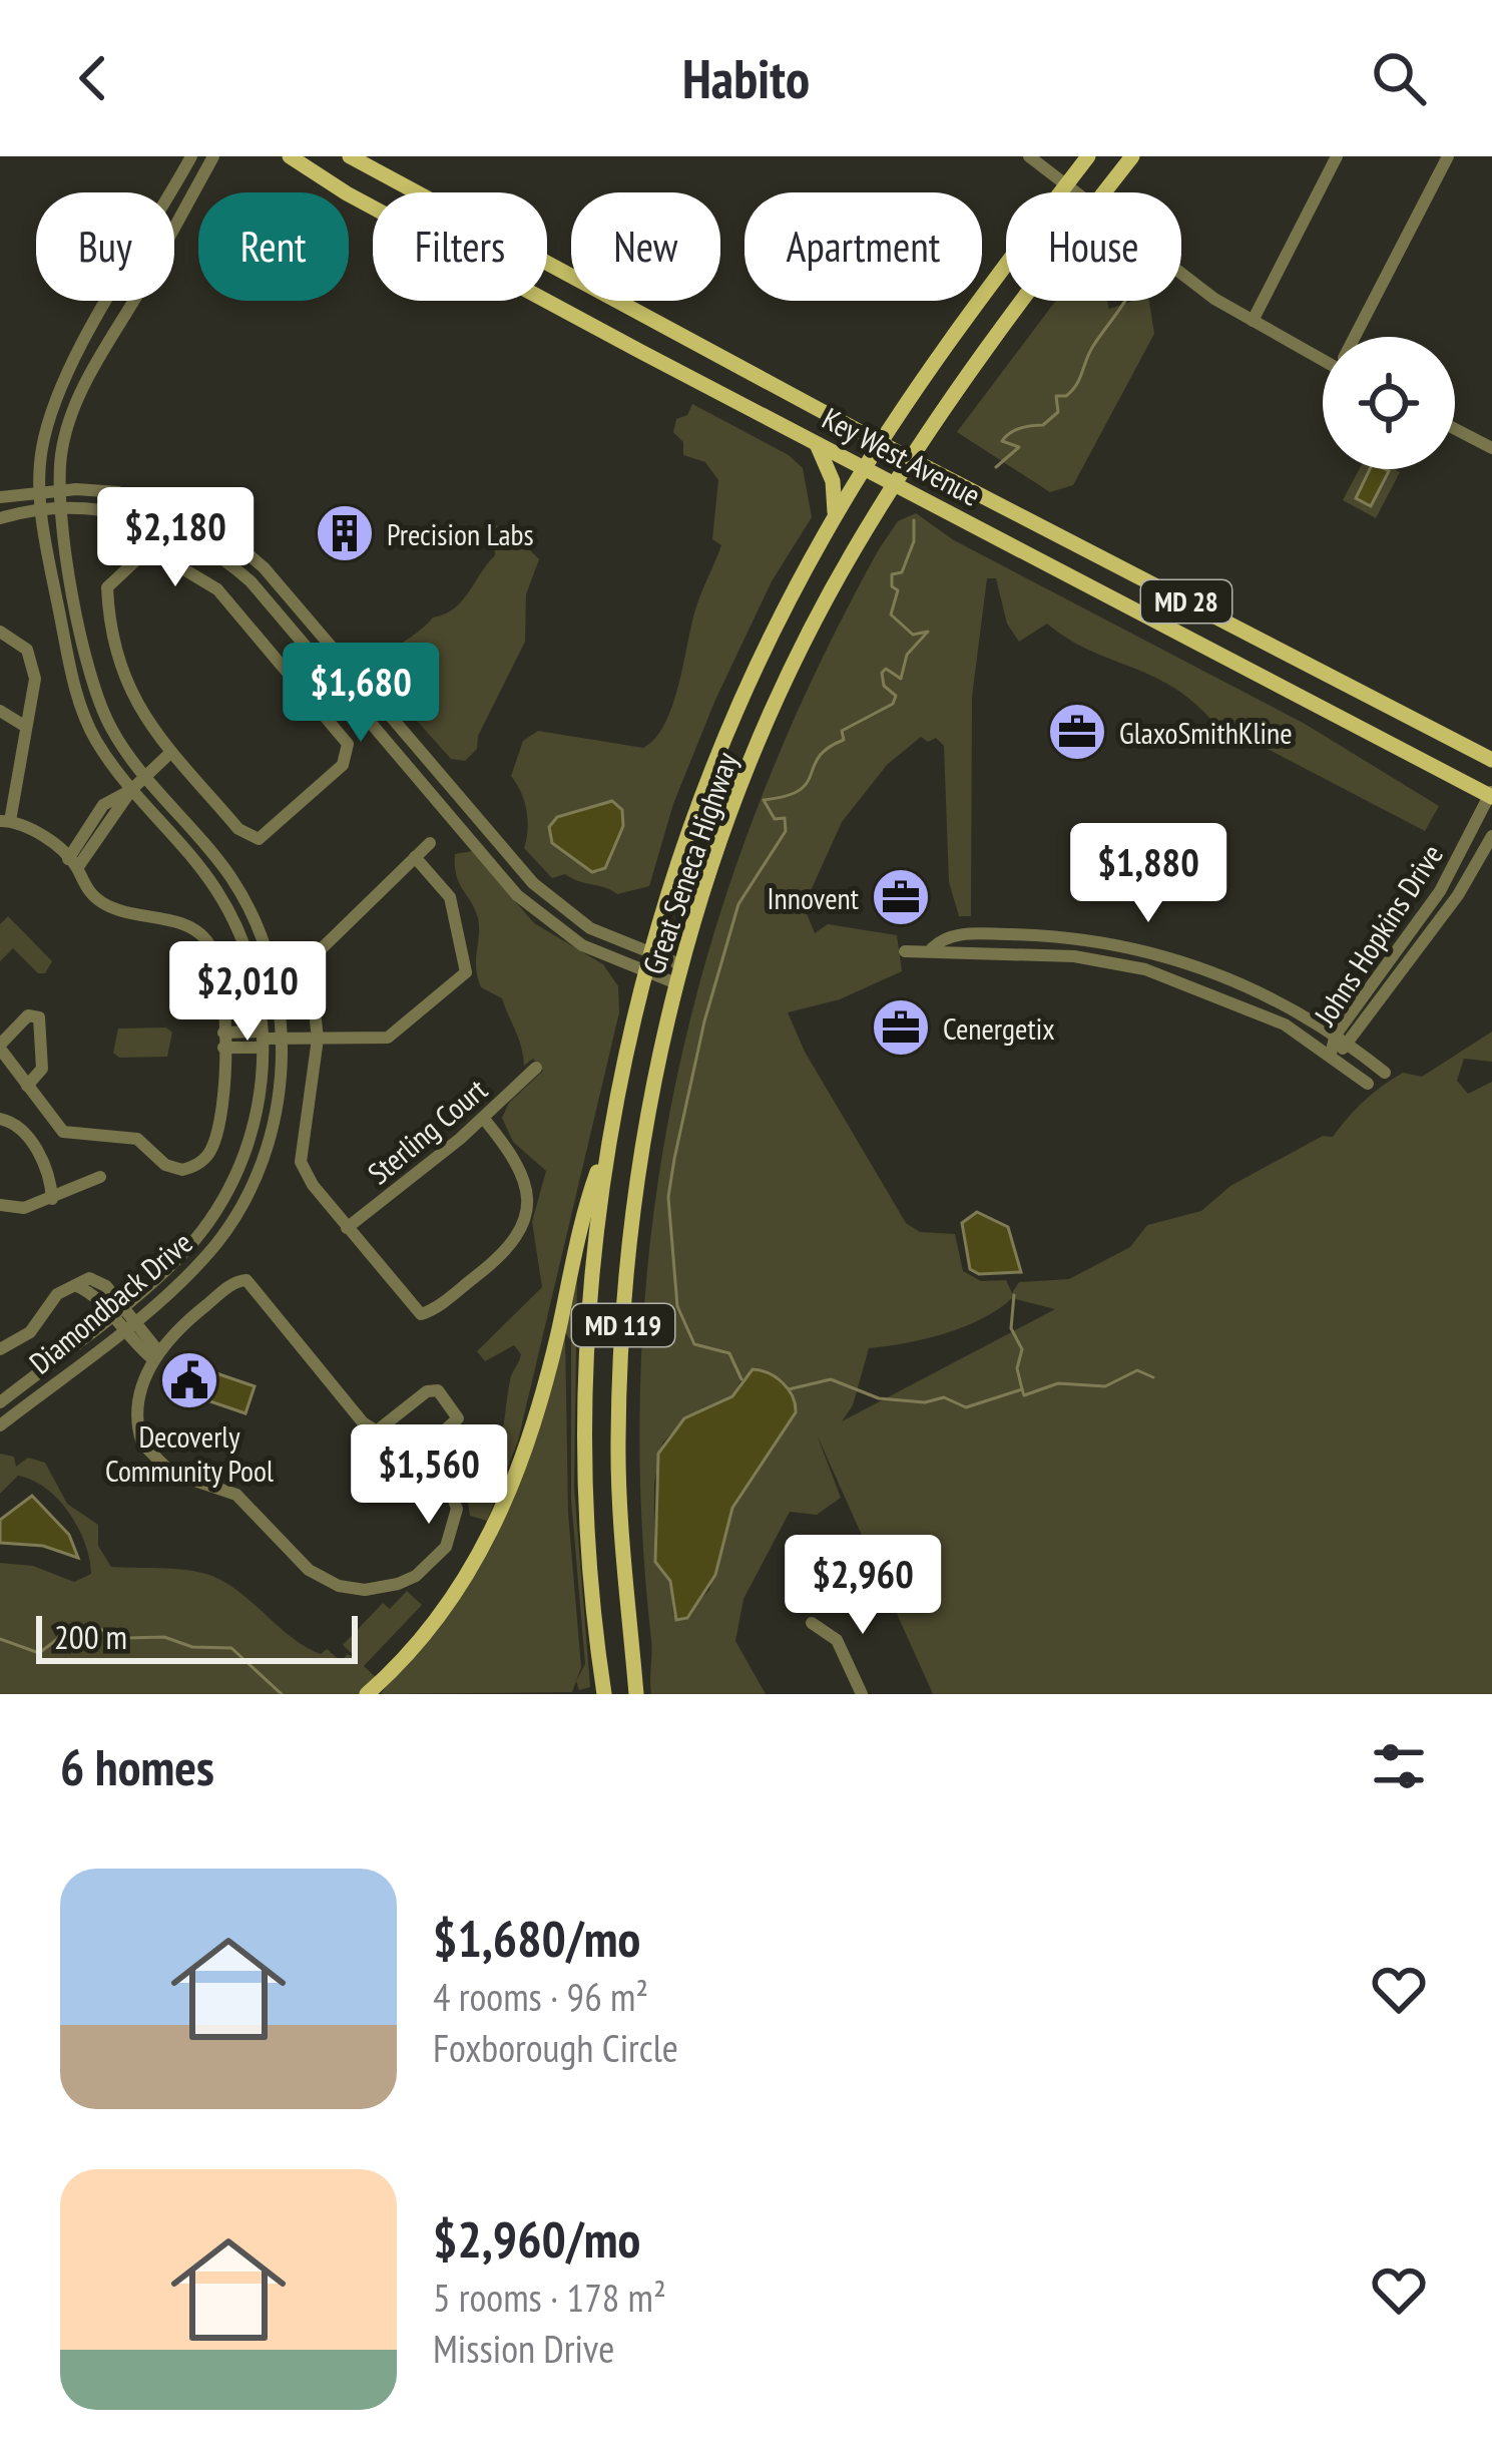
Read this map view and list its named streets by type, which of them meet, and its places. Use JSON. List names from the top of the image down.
{
  "streets": {
    "main road": [
      "Key West Avenue",
      "MD 28",
      "Great Seneca Highway",
      "MD 119"
    ],
    "street": ["Johns Hopkins Drive", "Sterling Court", "Diamondback Drive"]
  },
  "crossings": [
    ["Key West Avenue", "Great Seneca Highway"],
    ["Key West Avenue", "Johns Hopkins Drive"]
  ],
  "places": {
    "building": ["Precision Labs"],
    "office": ["GlaxoSmithKline", "Innovent", "Cenergetix"],
    "public building": ["Decoverly Community Pool"]
  },
  "scale_bar": "200 m",
  "page": {
    "header": "Habito",
    "chip": [
      "Buy",
      "Rent",
      "Filters",
      "New",
      "Apartment",
      "House"
    ],
    "price": [
      "$2,180",
      "$1,680",
      "$1,880",
      "$2,010",
      "$1,560",
      "$2,960"
    ],
    "scale": "200 m",
    "heading": "6 homes",
    "list": [
      {
        "name": "$1,680/mo",
        "note": "4 rooms · 96 m² · Foxborough Circle"
      },
      {
        "name": "$2,960/mo",
        "note": "5 rooms · 178 m² · Mission Drive"
      }
    ]
  }
}
